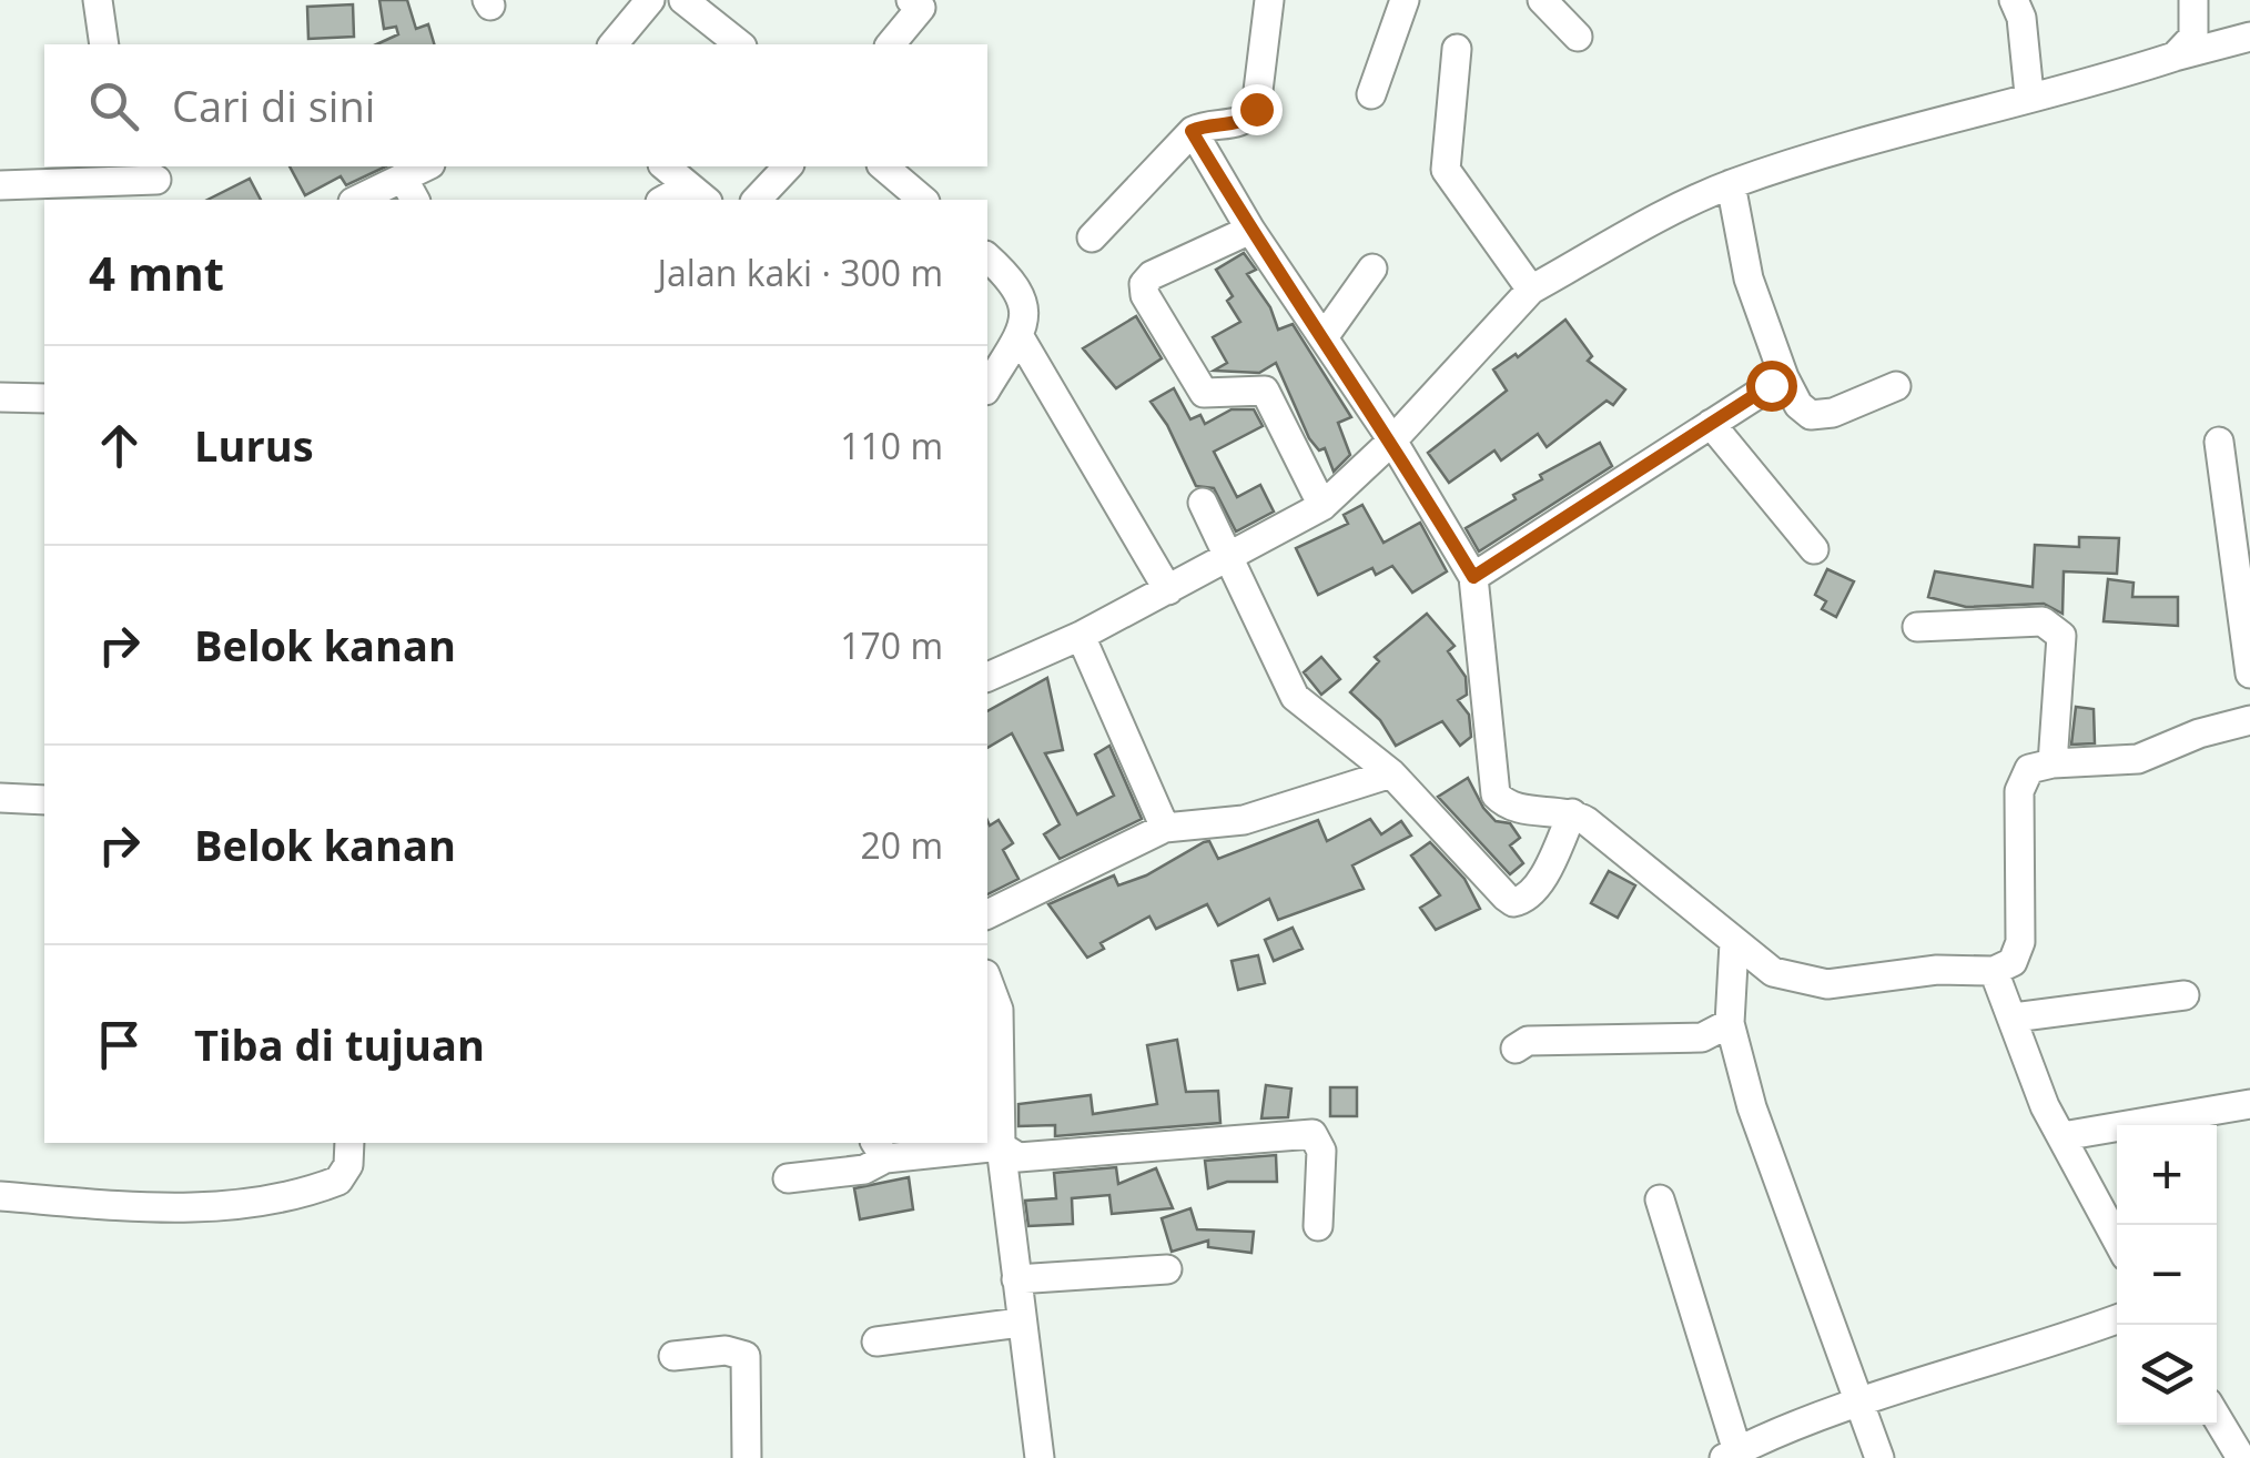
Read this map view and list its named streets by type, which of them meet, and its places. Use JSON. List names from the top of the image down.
{
  "page": {
    "search": "Cari di sini",
    "heading": ["4 mnt", "Jalan kaki · 300 m"],
    "list": [
      ["Lurus", "110 m"],
      ["Belok kanan", "170 m"],
      ["Belok kanan", "20 m"],
      "Tiba di tujuan"
    ],
    "map_buttons": ["+", "−"]
  }
}
